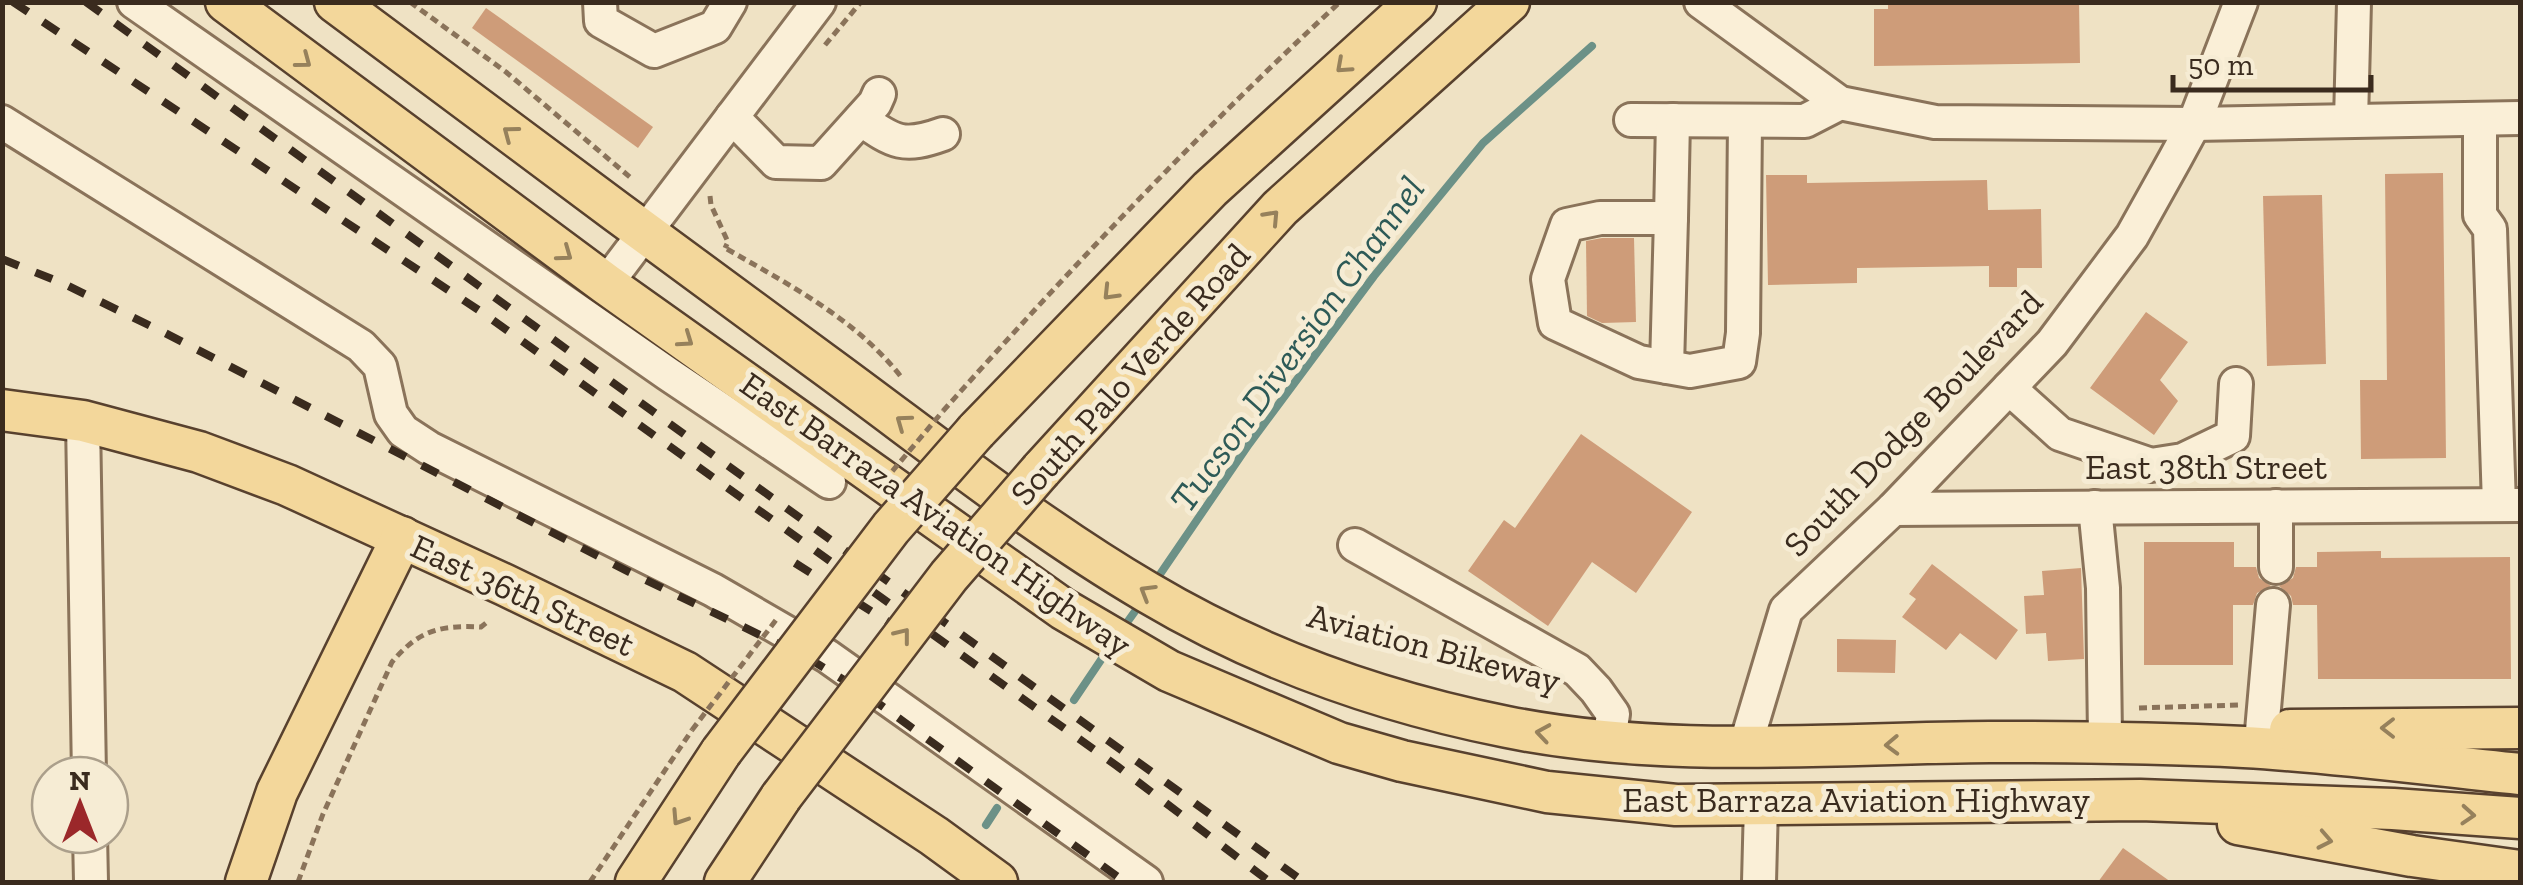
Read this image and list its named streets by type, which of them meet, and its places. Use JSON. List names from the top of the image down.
{
  "streets": {
    "main road": ["South Palo Verde Road", "East Barraza Aviation Highway", "East 36th Street"],
    "street": ["South Dodge Boulevard", "East 38th Street"]
  },
  "crossings": [
    ["South Dodge Boulevard", "East 38th Street"],
    ["South Dodge Boulevard", "East Barraza Aviation Highway"]
  ],
  "water": ["Tucson Diversion Channel"],
  "scale_bar": "50 m",
  "north": "top"
}
